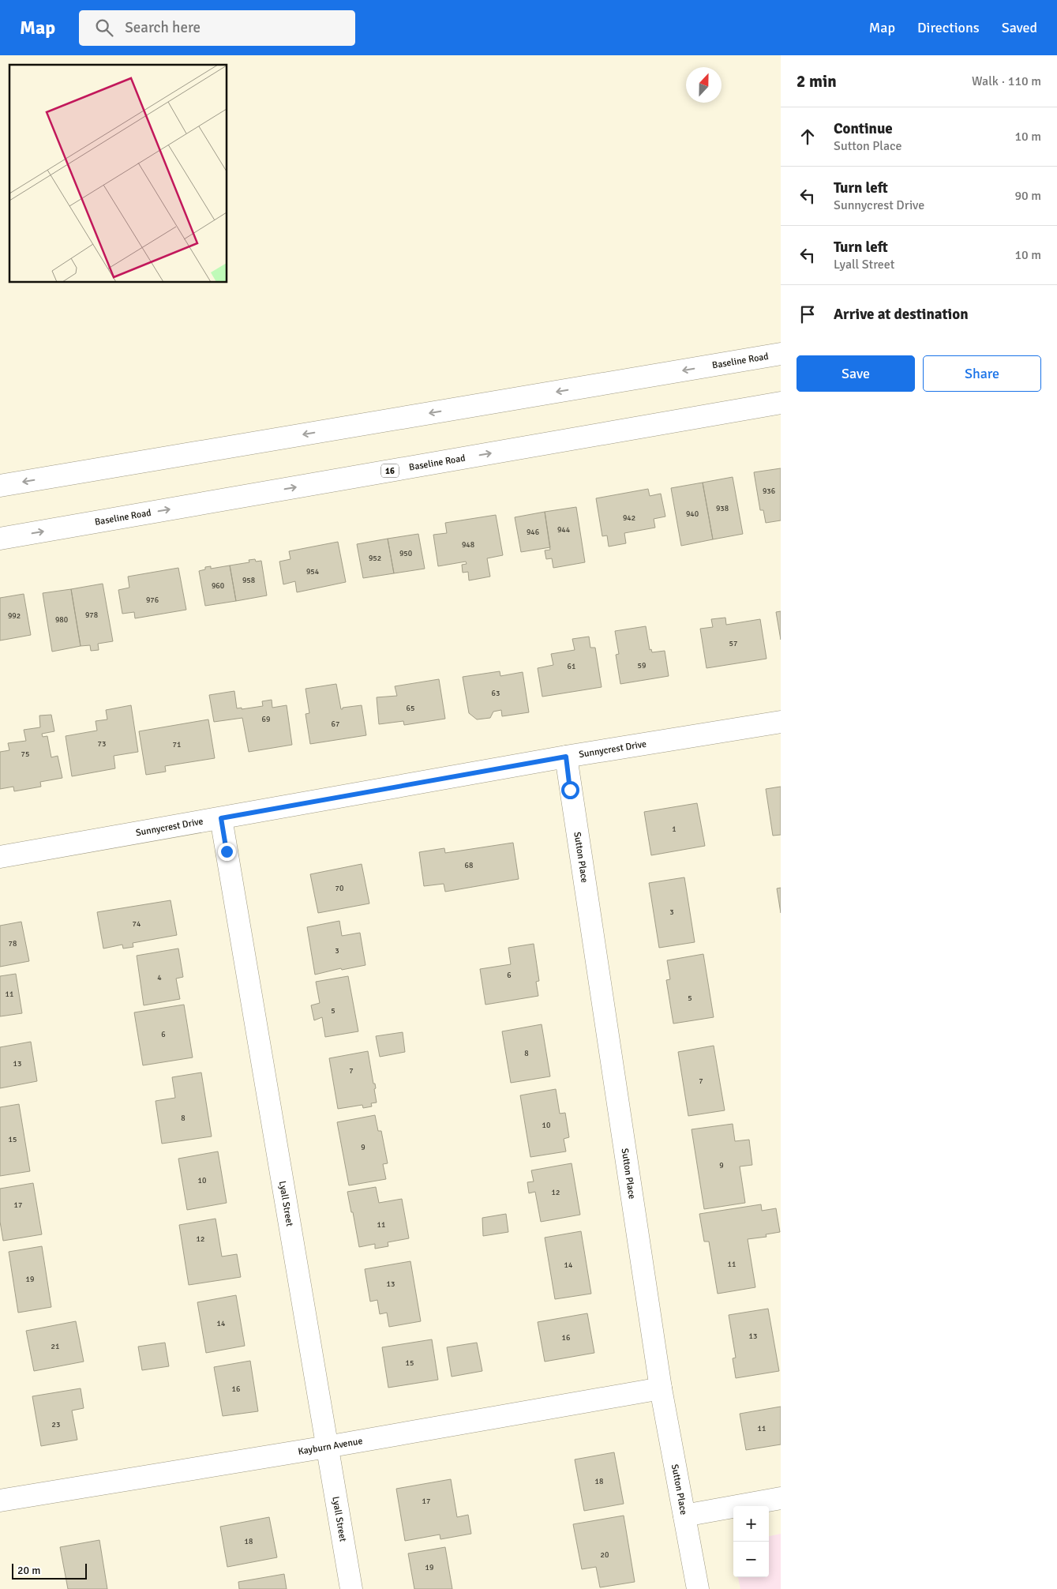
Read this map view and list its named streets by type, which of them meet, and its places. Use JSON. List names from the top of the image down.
{
  "streets": {
    "street": [
      "Baseline Road",
      "16",
      "Sunnycrest Drive",
      "Sutton Place",
      "Lyall Street",
      "Kayburn Avenue"
    ]
  },
  "crossings": [
    ["Sunnycrest Drive", "Sutton Place"],
    ["Sunnycrest Drive", "Lyall Street"],
    ["Sutton Place", "Kayburn Avenue"],
    ["Lyall Street", "Kayburn Avenue"]
  ],
  "house_numbers": [
    "936",
    "938",
    "940",
    "942",
    "944",
    "946",
    "948",
    "950",
    "952",
    "954",
    "958",
    "960",
    "976",
    "978",
    "992",
    "980",
    "57",
    "59",
    "61",
    "63",
    "65",
    "69",
    "67",
    "73",
    "71",
    "75",
    "1",
    "68",
    "70",
    "3",
    "74",
    "78",
    "3",
    "6",
    "4",
    "11",
    "5",
    "5",
    "6",
    "8",
    "13",
    "7",
    "7",
    "8",
    "10",
    "15",
    "9",
    "9",
    "10",
    "12",
    "17",
    "11",
    "12",
    "11",
    "14",
    "19",
    "13",
    "14",
    "13",
    "16",
    "21",
    "15",
    "16",
    "23",
    "11",
    "18",
    "17",
    "18",
    "20",
    "19"
  ],
  "scale_bar": "20 m",
  "north": "top",
  "page": {
    "header": "Map",
    "search": "Search here",
    "nav": ["Map", "Directions", "Saved"],
    "heading": ["2 min", "Walk · 110 m"],
    "list": [
      ["Continue", "Sutton Place", "10 m"],
      ["Turn left", "Sunnycrest Drive", "90 m"],
      ["Turn left", "Lyall Street", "10 m"],
      "Arrive at destination"
    ],
    "buttons": ["Save", "Share"],
    "map_buttons": ["+", "−"],
    "scale": "20 m"
  }
}
